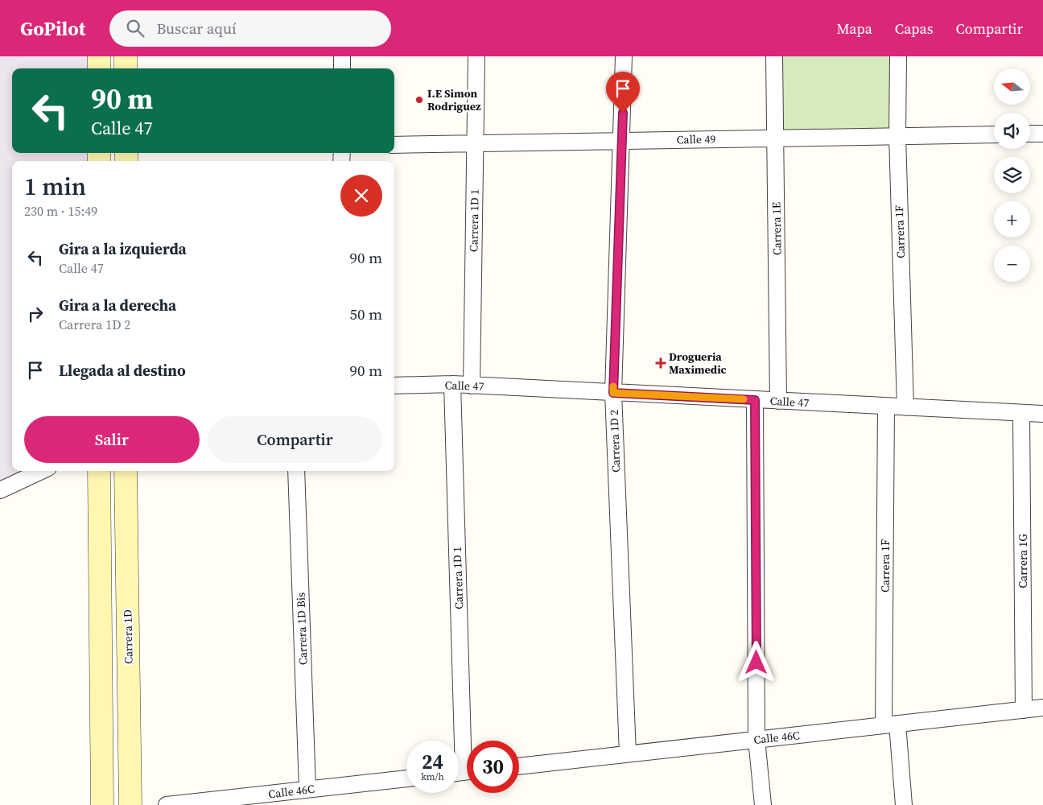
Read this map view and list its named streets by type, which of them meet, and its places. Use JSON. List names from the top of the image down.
{
  "streets": {
    "street": [
      "Calle 49",
      "Carrera 1D 1",
      "Carrera 1E",
      "Carrera 1F",
      "Calle 47",
      "Carrera 1D 2",
      "Carrera 1G",
      "Carrera 1D Bis",
      "Carrera 1D",
      "Calle 46C"
    ]
  },
  "crossings": [
    ["Calle 49", "Carrera 1D 1"],
    ["Calle 49", "Carrera 1E"],
    ["Calle 49", "Carrera 1F"],
    ["Calle 49", "Carrera 1D 2"],
    ["Carrera 1D 1", "Calle 47"],
    ["Carrera 1E", "Calle 47"],
    ["Carrera 1F", "Calle 47"],
    ["Carrera 1F", "Calle 46C"],
    ["Calle 47", "Carrera 1D 2"],
    ["Calle 47", "Carrera 1G"],
    ["Carrera 1D 2", "Calle 46C"],
    ["Carrera 1G", "Calle 46C"],
    ["Carrera 1D Bis", "Calle 46C"]
  ],
  "places": {
    "other": ["I.E Simon Rodriguez"],
    "health": ["Drogueria Maximedic"]
  },
  "north": "left",
  "page": {
    "header": "GoPilot",
    "search": "Buscar aquí",
    "nav": ["Mapa", "Capas", "Compartir"],
    "map_buttons": ["+", "−"],
    "turn": ["90 m", "Calle 47"],
    "heading": ["1 min", "230 m · 15:49"],
    "list": [
      {
        "name": "Gira a la izquierda",
        "note": "Calle 47",
        "value": "90 m"
      },
      {
        "name": "Gira a la derecha",
        "note": "Carrera 1D 2",
        "value": "50 m"
      },
      {
        "name": "Llegada al destino",
        "value": "90 m"
      }
    ],
    "buttons": ["Salir", "Compartir"],
    "speed": "24 km/h",
    "limit": "30"
  }
}
